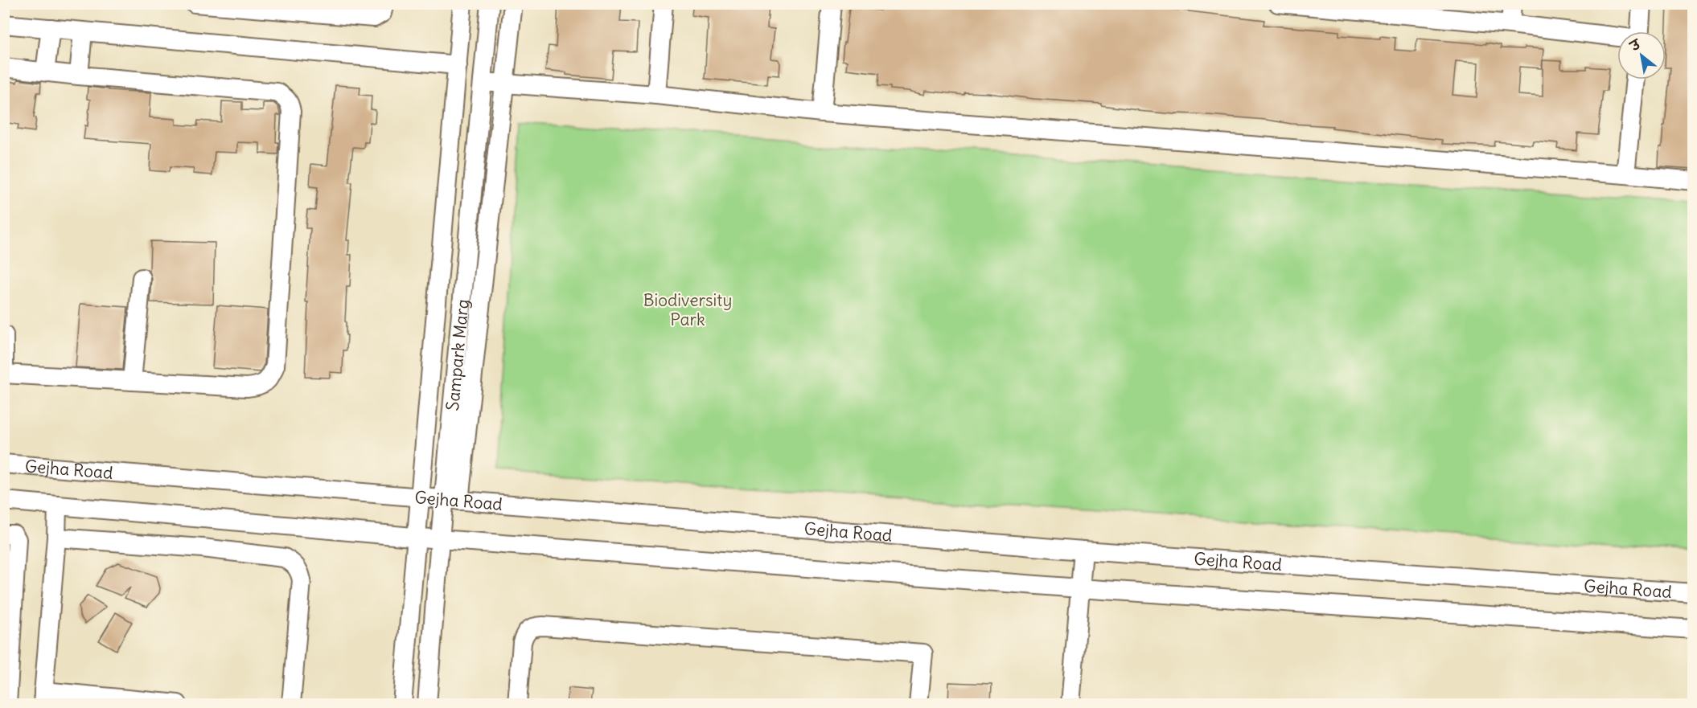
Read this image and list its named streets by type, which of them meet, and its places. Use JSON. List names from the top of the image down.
{
  "streets": {
    "street": ["Sampark Marg", "Gejha Road"]
  },
  "crossings": [
    ["Sampark Marg", "Gejha Road"]
  ],
  "parks": ["Biodiversity Park"],
  "north": "top left"
}
